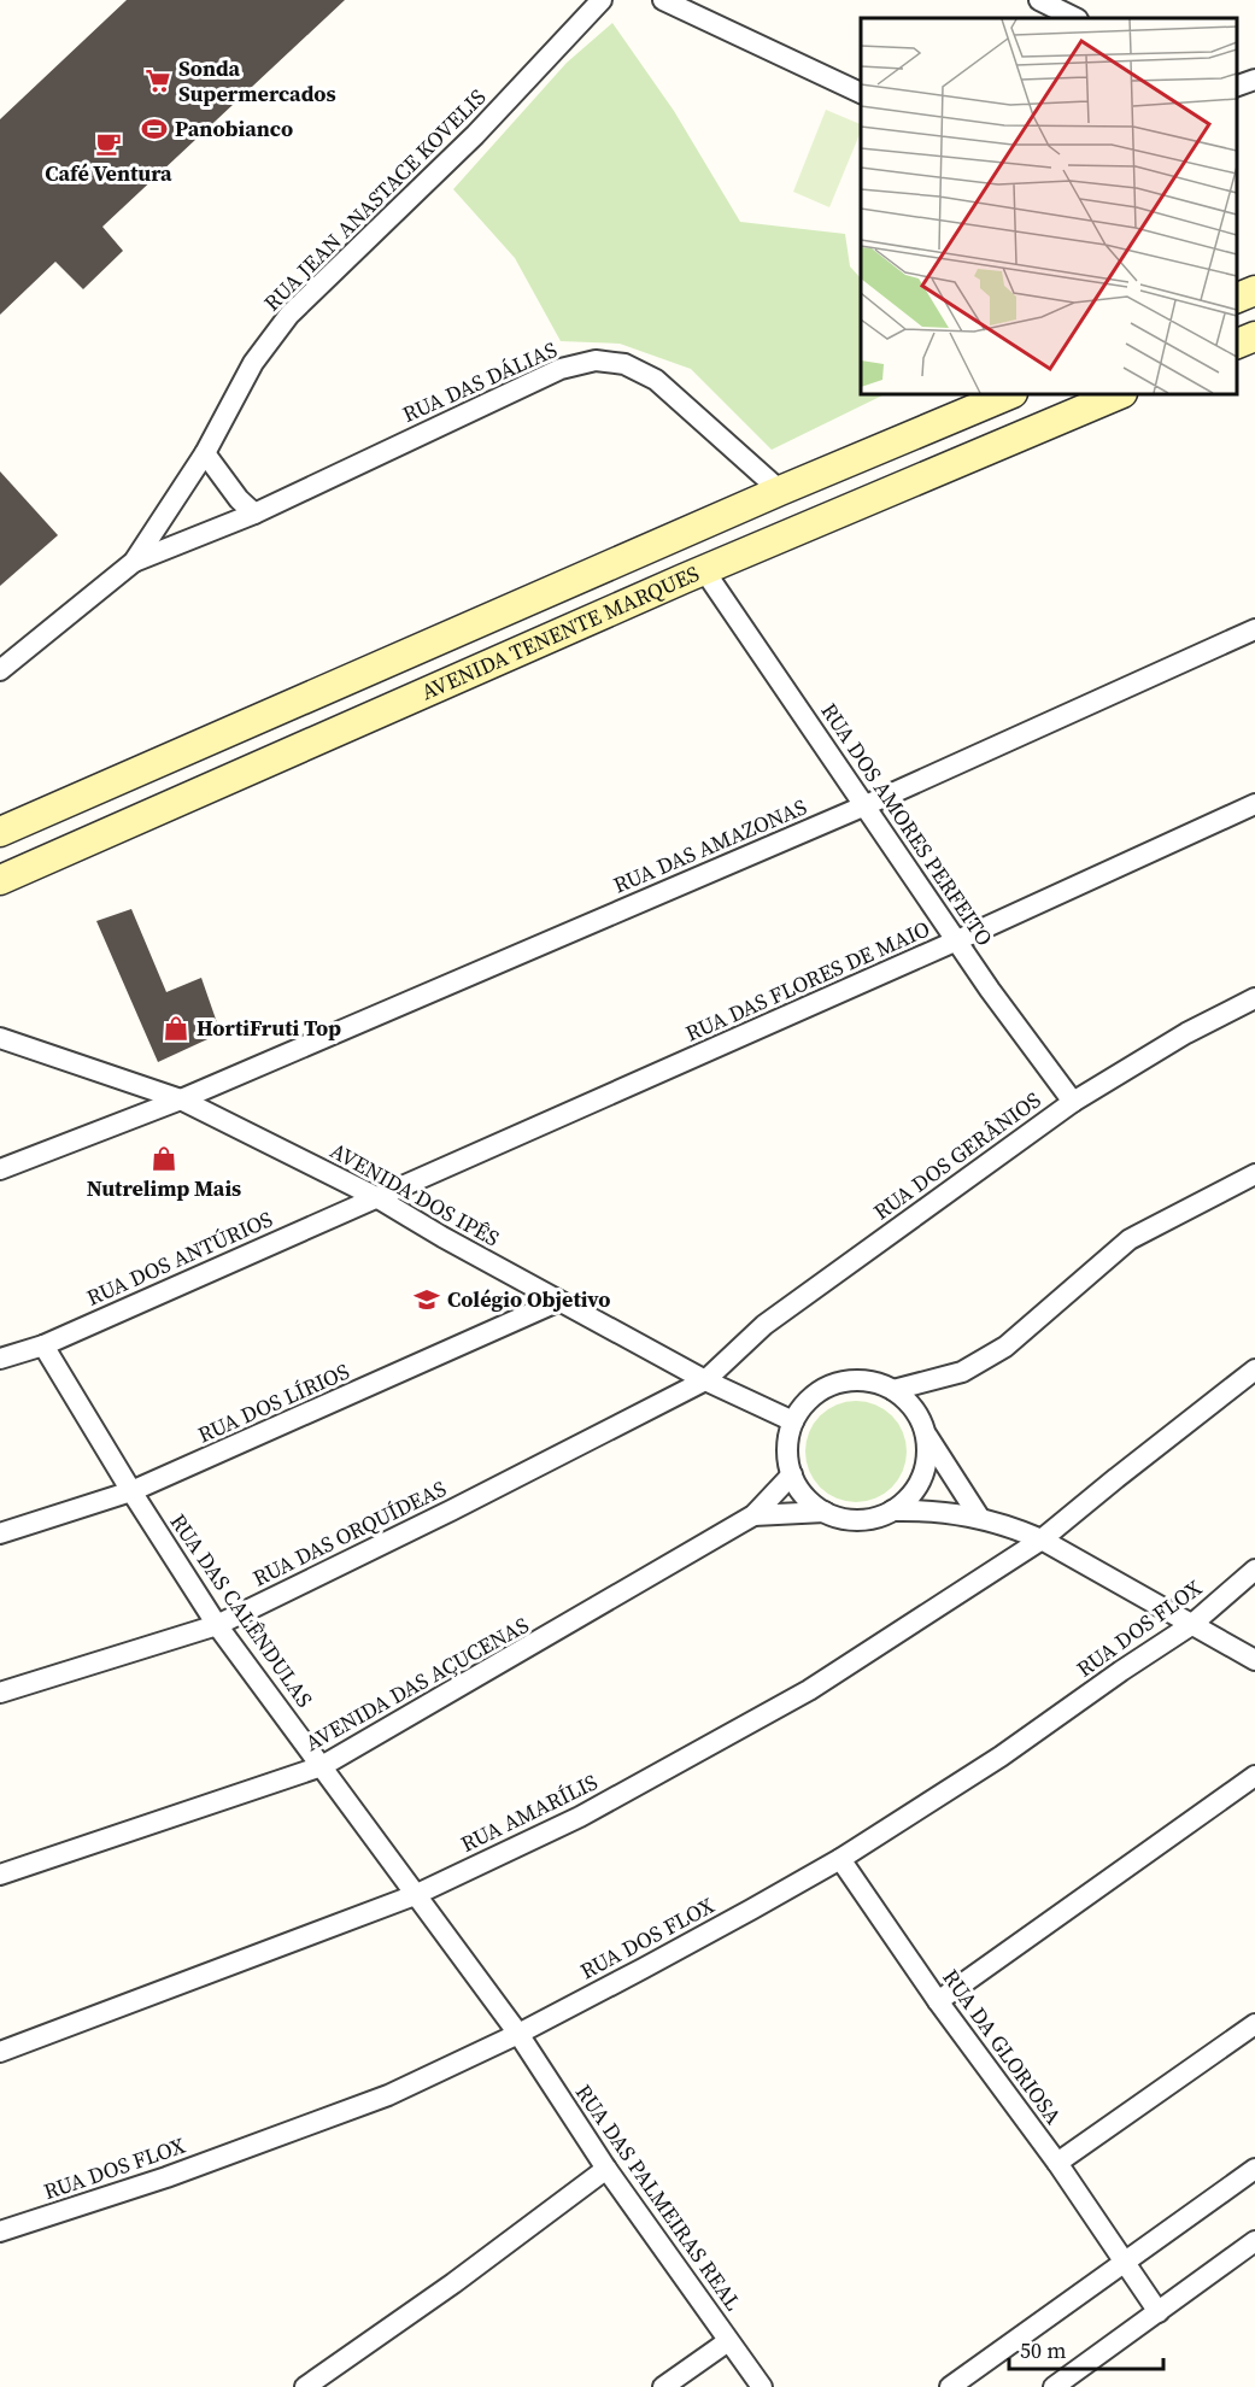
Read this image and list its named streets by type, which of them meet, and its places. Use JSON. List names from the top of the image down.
{
  "streets": {
    "main road": ["AVENIDA TENENTE MARQUES"],
    "street": [
      "RUA JEAN ANASTACE KOVELIS",
      "RUA DAS DÁLIAS",
      "RUA DOS AMORES PERFEITO",
      "RUA DAS AMAZONAS",
      "RUA DAS FLORES DE MAIO",
      "RUA DOS GERÂNIOS",
      "AVENIDA DOS IPÊS",
      "RUA DOS ANTÚRIOS",
      "RUA DOS LÍRIOS",
      "RUA DAS ORQUÍDEAS",
      "RUA DAS CALÊNDULAS",
      "RUA DOS FLOX",
      "AVENIDA DAS AÇUCENAS",
      "RUA AMARÍLIS",
      "RUA DA GLORIOSA",
      "RUA DAS PALMEIRAS REAL"
    ]
  },
  "crossings": [
    ["RUA JEAN ANASTACE KOVELIS", "RUA DAS DÁLIAS"],
    ["RUA DAS DÁLIAS", "AVENIDA TENENTE MARQUES"],
    ["AVENIDA TENENTE MARQUES", "RUA DOS AMORES PERFEITO"],
    ["RUA DOS AMORES PERFEITO", "RUA DAS AMAZONAS"],
    ["RUA DOS AMORES PERFEITO", "RUA DAS FLORES DE MAIO"],
    ["RUA DOS AMORES PERFEITO", "RUA DOS GERÂNIOS"],
    ["RUA DAS AMAZONAS", "AVENIDA DOS IPÊS"],
    ["RUA DAS FLORES DE MAIO", "AVENIDA DOS IPÊS"],
    ["RUA DAS FLORES DE MAIO", "RUA DOS ANTÚRIOS"],
    ["RUA DOS GERÂNIOS", "AVENIDA DOS IPÊS"],
    ["RUA DOS GERÂNIOS", "RUA DAS ORQUÍDEAS"],
    ["AVENIDA DOS IPÊS", "RUA DOS ANTÚRIOS"],
    ["AVENIDA DOS IPÊS", "RUA DOS LÍRIOS"],
    ["AVENIDA DOS IPÊS", "RUA DAS ORQUÍDEAS"],
    ["AVENIDA DOS IPÊS", "AVENIDA DAS AÇUCENAS"],
    ["RUA DOS ANTÚRIOS", "RUA DAS CALÊNDULAS"],
    ["RUA DOS LÍRIOS", "RUA DAS CALÊNDULAS"],
    ["RUA DAS ORQUÍDEAS", "RUA DAS CALÊNDULAS"],
    ["RUA DAS CALÊNDULAS", "RUA DOS FLOX"],
    ["RUA DAS CALÊNDULAS", "AVENIDA DAS AÇUCENAS"],
    ["RUA DAS CALÊNDULAS", "RUA AMARÍLIS"],
    ["RUA DAS CALÊNDULAS", "RUA DAS PALMEIRAS REAL"],
    ["RUA DOS FLOX", "RUA DA GLORIOSA"],
    ["RUA DOS FLOX", "RUA DAS PALMEIRAS REAL"]
  ],
  "places": {
    "supermarket": ["Sonda Supermercados"],
    "sports": ["Panobianco"],
    "cafe": ["Café Ventura"],
    "shop": ["HortiFruti Top", "Nutrelimp Mais"],
    "school or university": ["Colégio Objetivo"]
  },
  "scale_bar": "50 m"
}
